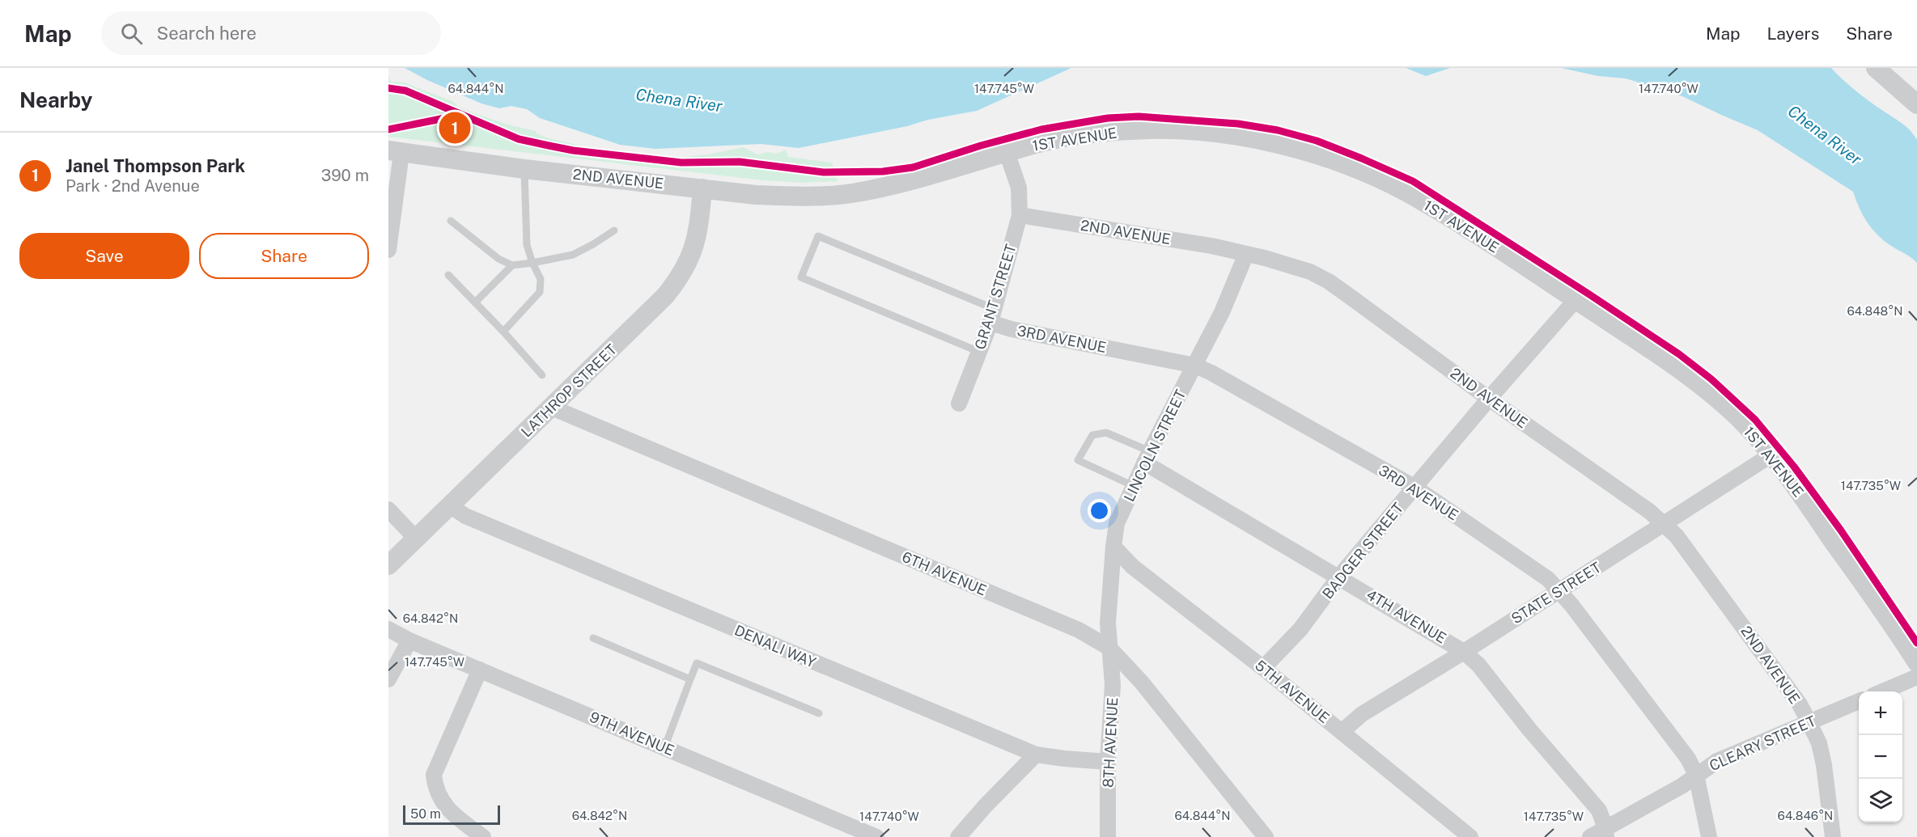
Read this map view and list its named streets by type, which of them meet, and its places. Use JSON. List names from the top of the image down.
{
  "streets": {
    "street": [
      "1ST AVENUE",
      "2ND AVENUE",
      "GRANT STREET",
      "3RD AVENUE",
      "LATHROP STREET",
      "LINCOLN STREET",
      "BADGER STREET",
      "6TH AVENUE",
      "STATE STREET",
      "4TH AVENUE",
      "DENALI WAY",
      "5TH AVENUE",
      "9TH AVENUE",
      "8TH AVENUE",
      "CLEARY STREET"
    ]
  },
  "crossings": [
    ["1ST AVENUE", "2ND AVENUE"],
    ["1ST AVENUE", "BADGER STREET"],
    ["1ST AVENUE", "STATE STREET"],
    ["2ND AVENUE", "GRANT STREET"],
    ["2ND AVENUE", "LATHROP STREET"],
    ["2ND AVENUE", "LINCOLN STREET"],
    ["2ND AVENUE", "BADGER STREET"],
    ["2ND AVENUE", "STATE STREET"],
    ["2ND AVENUE", "CLEARY STREET"],
    ["GRANT STREET", "3RD AVENUE"],
    ["3RD AVENUE", "LINCOLN STREET"],
    ["3RD AVENUE", "BADGER STREET"],
    ["3RD AVENUE", "STATE STREET"],
    ["3RD AVENUE", "CLEARY STREET"],
    ["LATHROP STREET", "6TH AVENUE"],
    ["LATHROP STREET", "DENALI WAY"],
    ["LINCOLN STREET", "6TH AVENUE"],
    ["LINCOLN STREET", "4TH AVENUE"],
    ["LINCOLN STREET", "5TH AVENUE"],
    ["LINCOLN STREET", "8TH AVENUE"],
    ["BADGER STREET", "4TH AVENUE"],
    ["BADGER STREET", "5TH AVENUE"],
    ["6TH AVENUE", "8TH AVENUE"],
    ["STATE STREET", "4TH AVENUE"],
    ["STATE STREET", "5TH AVENUE"],
    ["4TH AVENUE", "CLEARY STREET"],
    ["DENALI WAY", "8TH AVENUE"]
  ],
  "water": ["Chena River"],
  "scale_bar": "50 m",
  "page": {
    "header": "Map",
    "search": "Search here",
    "nav": ["Map", "Layers", "Share"],
    "heading": "Nearby",
    "pins": "1",
    "list": [
      {
        "mark": "1",
        "name": "Janel Thompson Park",
        "note": "Park · 2nd Avenue",
        "value": "390 m"
      }
    ],
    "buttons": ["Save", "Share"],
    "map_buttons": ["+", "−"],
    "scale": "50 m"
  },
  "coordinates": [
    "147.745°W",
    "147.740°W",
    "64.844°N",
    "64.848°N",
    "147.735°W",
    "64.842°N",
    "64.846°N"
  ]
}
